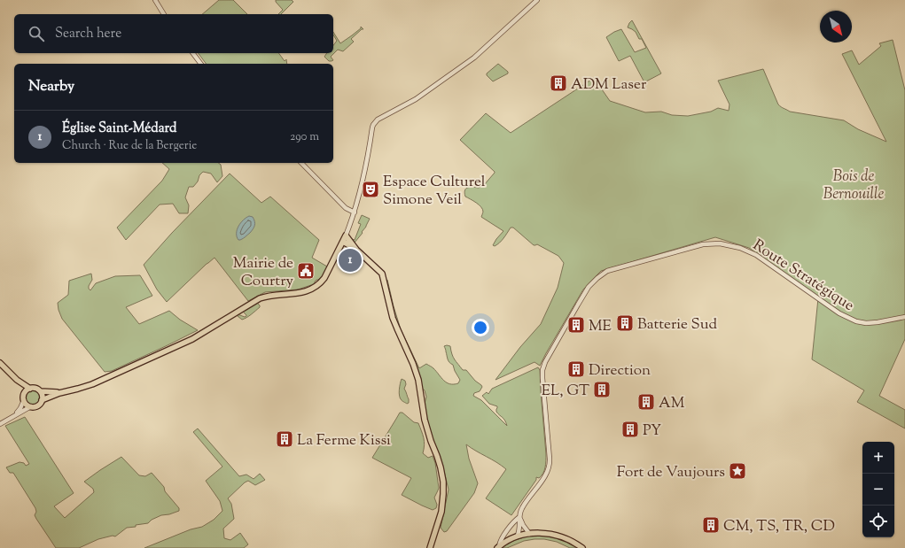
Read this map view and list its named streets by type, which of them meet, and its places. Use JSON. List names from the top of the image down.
{
  "streets": {
    "street": ["Route Stratégique"]
  },
  "parks": ["Bois de Bernouille"],
  "places": {
    "building": [
      "ADM Laser",
      "Batterie Sud",
      "ME",
      "Direction",
      "EL, GT",
      "AM",
      "PY",
      "La Ferme Kissi",
      "CM, TS, TR, CD"
    ],
    "theatre": ["Espace Culturel Simone Veil"],
    "public building": ["Mairie de Courtry"],
    "place": ["Fort de Vaujours"]
  },
  "north": "bottom right",
  "page": {
    "search": "Search here",
    "heading": "Nearby",
    "list": [
      {
        "mark": "1",
        "name": "Église Saint-Médard",
        "note": "Church · Rue de la Bergerie",
        "value": "290 m"
      }
    ],
    "pins": "1",
    "map_buttons": ["+", "−"]
  }
}
